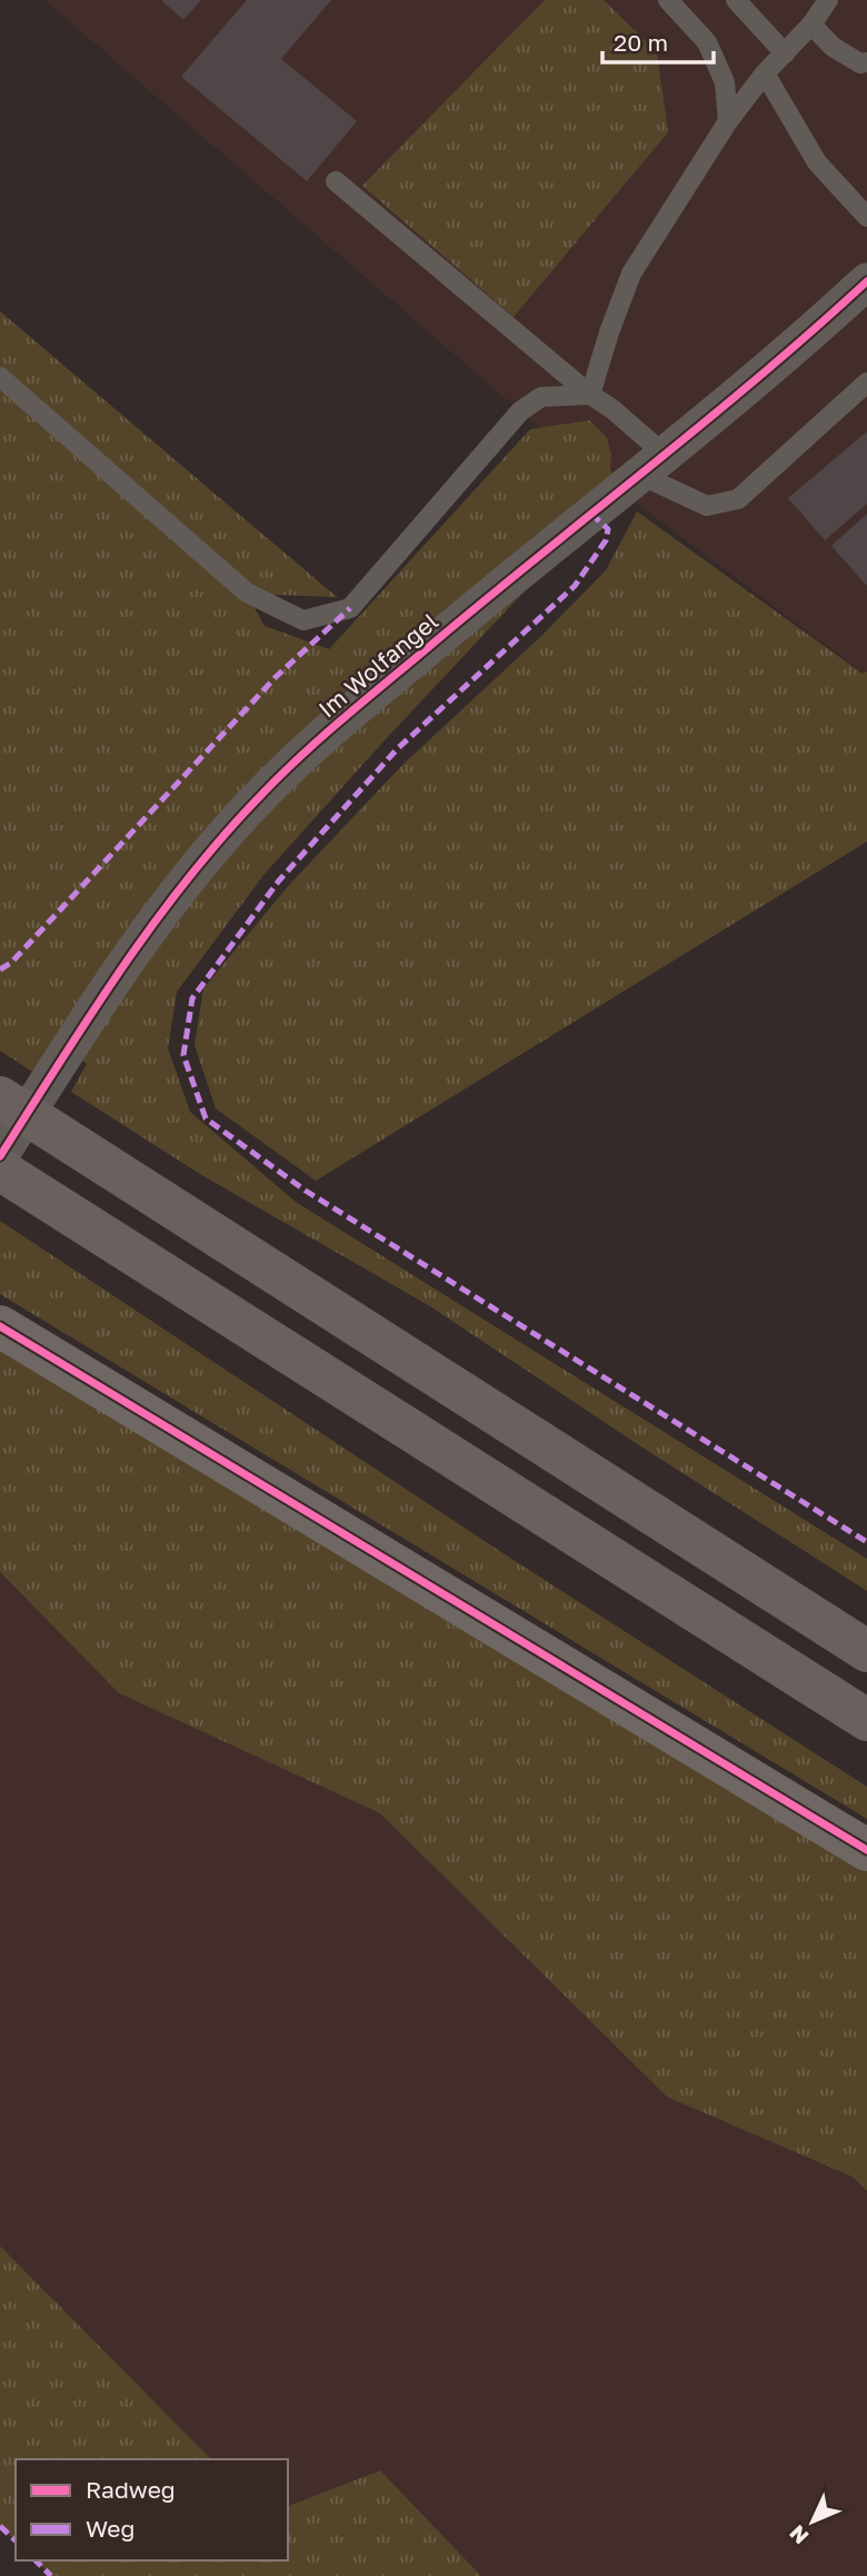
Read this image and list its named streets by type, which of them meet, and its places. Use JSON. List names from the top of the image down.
{
  "streets": {
    "street": ["Im Wolfangel"]
  },
  "legend": ["Radweg", "Weg"],
  "scale_bar": "20 m",
  "north": "bottom left"
}
